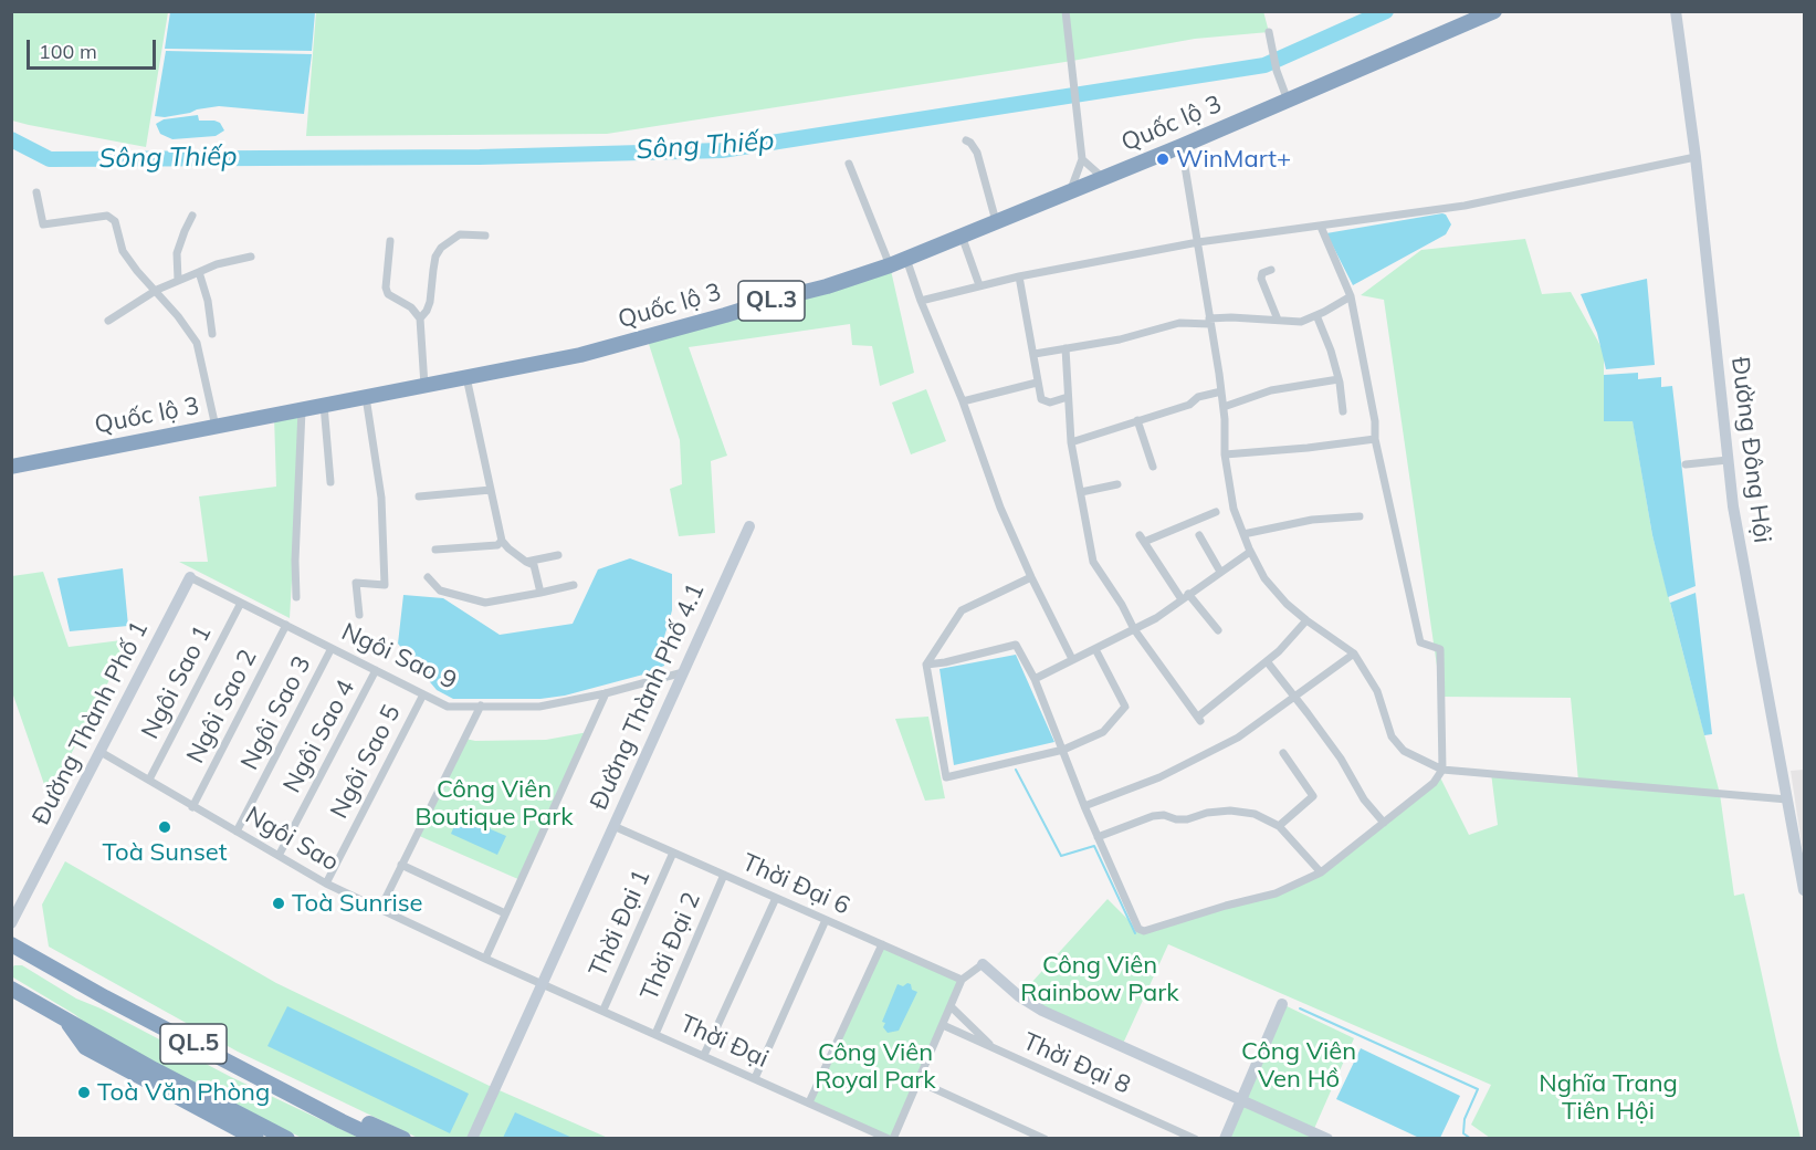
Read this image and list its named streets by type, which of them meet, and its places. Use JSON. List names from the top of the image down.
{
  "streets": {
    "highway": ["Quốc lộ 3", "QL.3", "QL.5"],
    "street": [
      "Đường Đông Hội",
      "Ngôi Sao 9",
      "Ngôi Sao 1",
      "Đường Thành Phố 4.1",
      "Ngôi Sao 2",
      "Ngôi Sao 3",
      "Đường Thành Phố 1",
      "Ngôi Sao 4",
      "Ngôi Sao 5",
      "Ngôi Sao",
      "Thời Đại 6",
      "Thời Đại 1",
      "Thời Đại 2",
      "Thời Đại",
      "Thời Đại 8"
    ]
  },
  "crossings": [
    ["Ngôi Sao 9", "Ngôi Sao 1"],
    ["Ngôi Sao 9", "Đường Thành Phố 4.1"],
    ["Ngôi Sao 9", "Ngôi Sao 2"],
    ["Ngôi Sao 9", "Ngôi Sao 3"],
    ["Ngôi Sao 9", "Đường Thành Phố 1"],
    ["Ngôi Sao 9", "Ngôi Sao 4"],
    ["Ngôi Sao 9", "Ngôi Sao 5"],
    ["Ngôi Sao 1", "Ngôi Sao"],
    ["Đường Thành Phố 4.1", "Ngôi Sao"],
    ["Đường Thành Phố 4.1", "Thời Đại 6"],
    ["Đường Thành Phố 4.1", "Thời Đại"],
    ["Ngôi Sao 2", "Ngôi Sao"],
    ["Ngôi Sao 3", "Ngôi Sao"],
    ["Đường Thành Phố 1", "Ngôi Sao"],
    ["Ngôi Sao 4", "Ngôi Sao"],
    ["Ngôi Sao 5", "Ngôi Sao"],
    ["Ngôi Sao", "Thời Đại"],
    ["Thời Đại 6", "Thời Đại 1"],
    ["Thời Đại 6", "Thời Đại 2"],
    ["Thời Đại 1", "Thời Đại"],
    ["Thời Đại 2", "Thời Đại"]
  ],
  "water": ["Sông Thiếp"],
  "parks": [
    "Công Viên Boutique Park",
    "Công Viên Rainbow Park",
    "Công Viên Ven Hồ",
    "Công Viên Royal Park",
    "Nghĩa Trang Tiên Hội"
  ],
  "places": [
    "WinMart+",
    "Toà Sunset",
    "Toà Sunrise",
    "Toà Văn Phòng"
  ],
  "scale_bar": "100 m"
}
